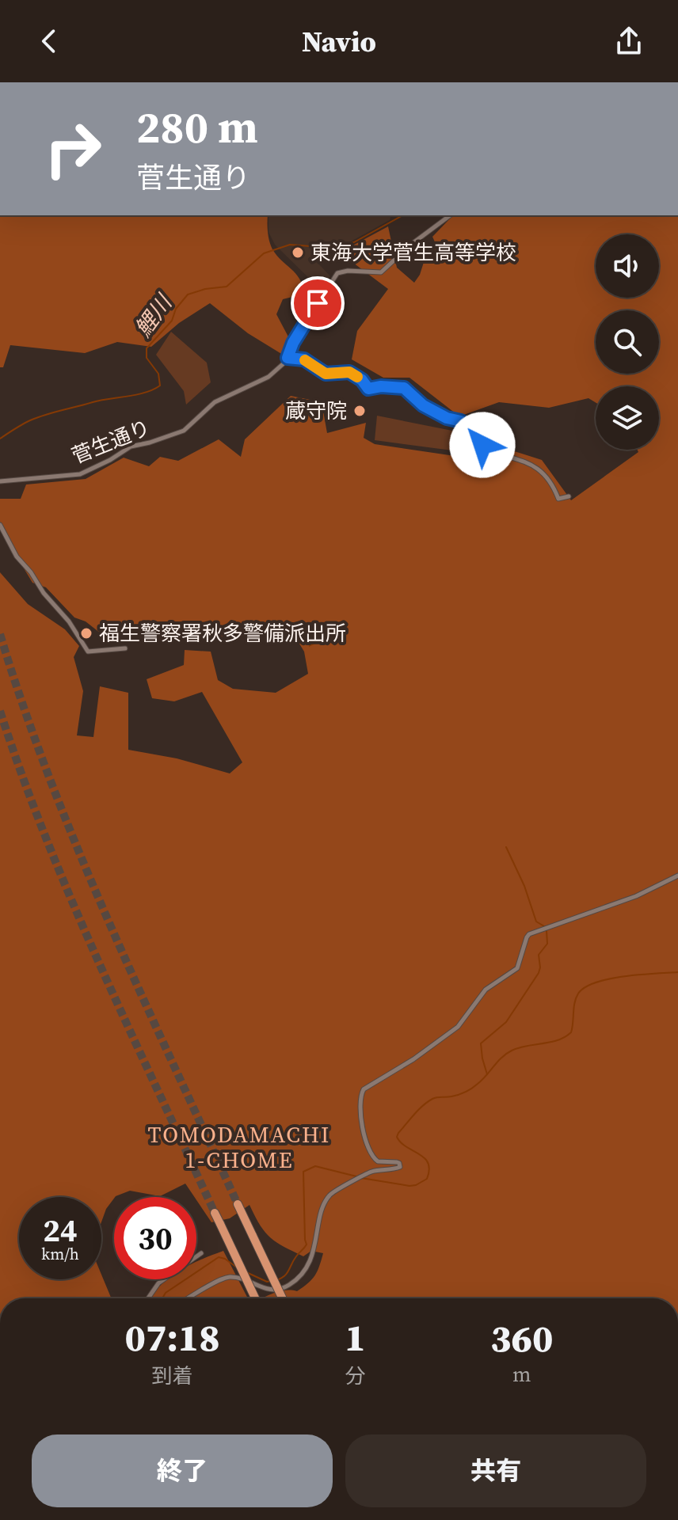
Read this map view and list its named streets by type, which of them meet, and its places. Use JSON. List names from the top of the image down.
{
  "streets": {
    "street": ["菅生通り"]
  },
  "districts": ["TOMODAMACHI 1-CHOME"],
  "water": ["鯉川"],
  "places": ["東海大学菅生高等学校", "蔵守院", "福生警察署秋多警備派出所"],
  "page": {
    "header": "Navio",
    "turn": ["280 m", "菅生通り"],
    "speed": "24 km/h",
    "limit": "30",
    "eta": [
      "07:18",
      "到着",
      "1",
      "分",
      "360",
      "m"
    ],
    "buttons": ["終了", "共有"]
  }
}
